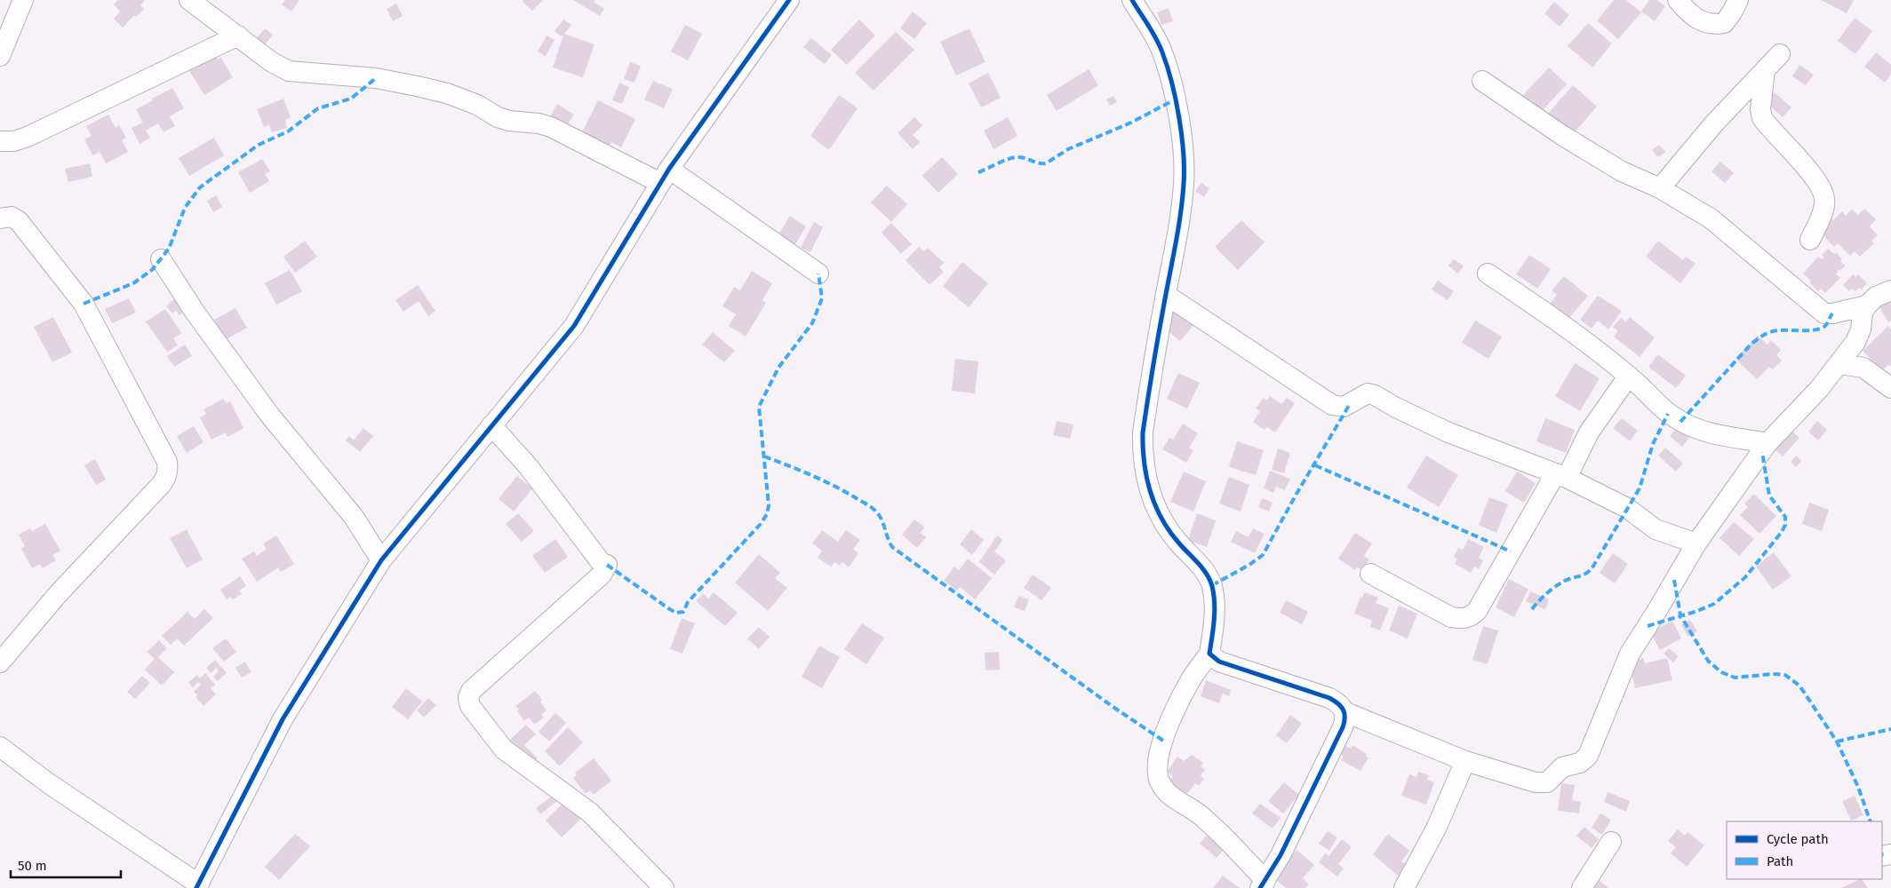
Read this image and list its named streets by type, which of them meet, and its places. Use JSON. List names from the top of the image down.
{
  "legend": ["Cycle path", "Path"],
  "scale_bar": "50 m"
}
